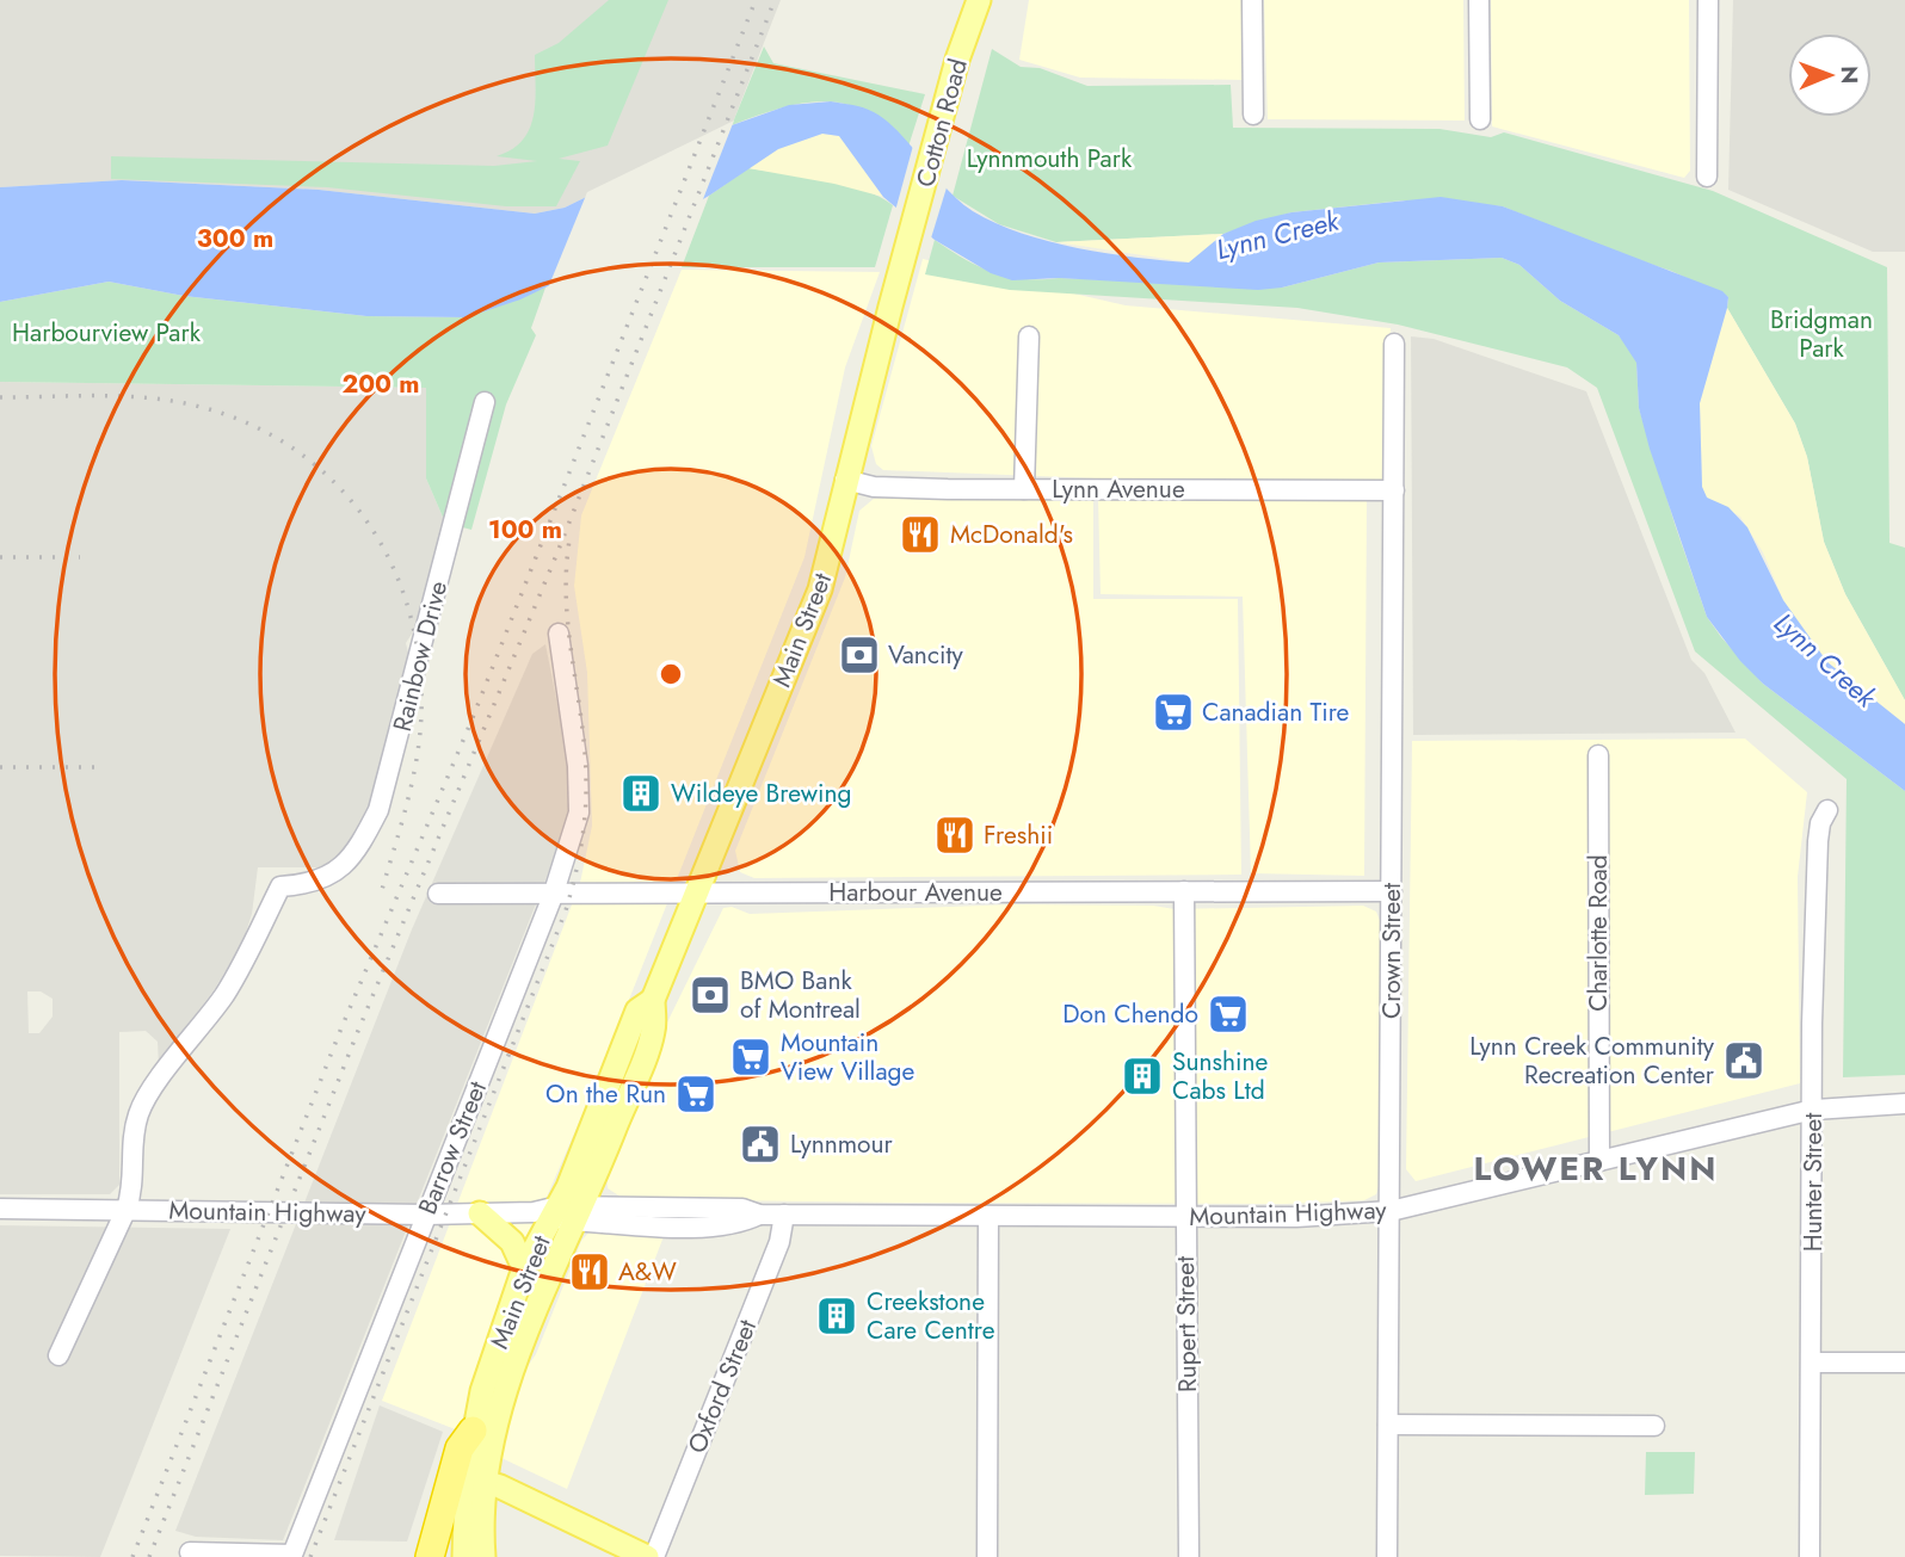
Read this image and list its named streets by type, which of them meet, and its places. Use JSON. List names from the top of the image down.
{
  "streets": {
    "main road": ["Cotton Road", "Main Street"],
    "street": [
      "Lynn Avenue",
      "Rainbow Drive",
      "Harbour Avenue",
      "Charlotte Road",
      "Crown Street",
      "Barrow Street",
      "Hunter Street",
      "Mountain Highway",
      "Rupert Street",
      "Oxford Street"
    ]
  },
  "crossings": [
    ["Cotton Road", "Main Street"],
    ["Lynn Avenue", "Main Street"],
    ["Lynn Avenue", "Crown Street"],
    ["Main Street", "Harbour Avenue"],
    ["Main Street", "Mountain Highway"],
    ["Rainbow Drive", "Mountain Highway"],
    ["Harbour Avenue", "Crown Street"],
    ["Harbour Avenue", "Barrow Street"],
    ["Harbour Avenue", "Rupert Street"],
    ["Charlotte Road", "Mountain Highway"],
    ["Crown Street", "Mountain Highway"],
    ["Barrow Street", "Mountain Highway"],
    ["Hunter Street", "Mountain Highway"],
    ["Mountain Highway", "Rupert Street"],
    ["Mountain Highway", "Oxford Street"]
  ],
  "districts": ["LOWER LYNN"],
  "water": ["Lynn Creek"],
  "parks": ["Lynnmouth Park", "Bridgman Park", "Harbourview Park"],
  "places": {
    "restaurant": ["McDonald's", "Freshii", "A&W"],
    "bank": ["Vancity", "BMO Bank of Montreal"],
    "supermarket": [
      "Canadian Tire",
      "Don Chendo",
      "Mountain View Village",
      "On the Run"
    ],
    "building": ["Wildeye Brewing", "Sunshine Cabs Ltd", "Creekstone Care Centre"],
    "public building": ["Lynn Creek Community Recreation Center", "Lynnmour"]
  },
  "north": "right",
  "rings": ["300 m", "200 m", "100 m"]
}
